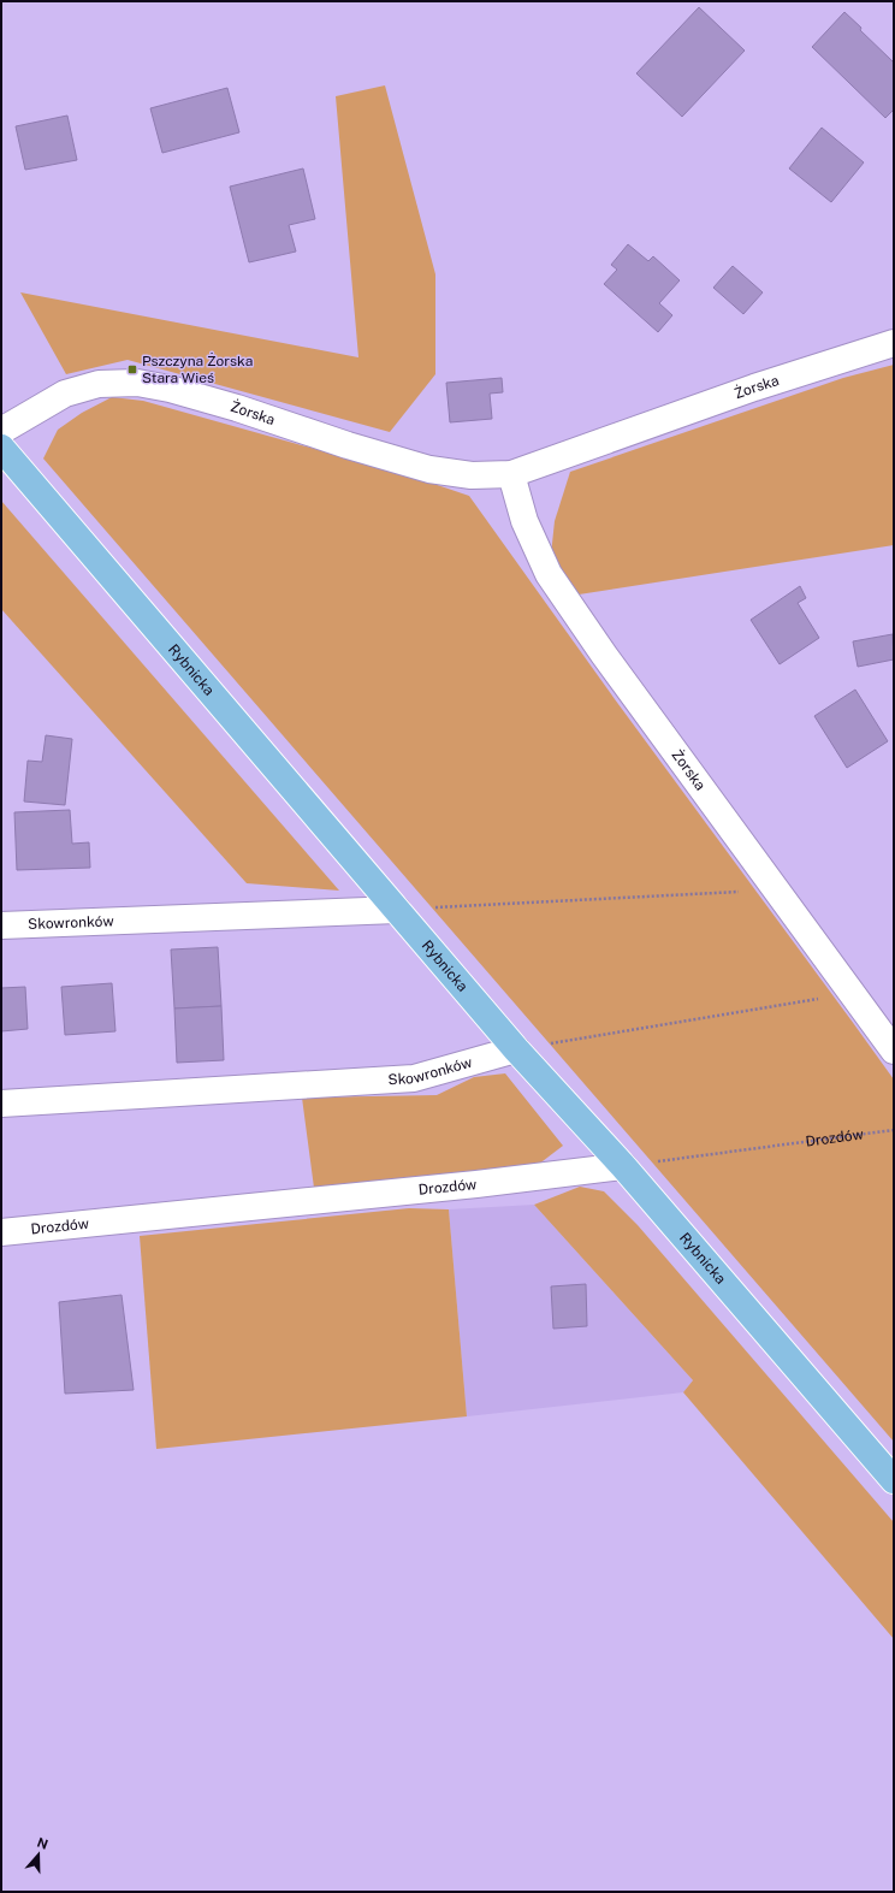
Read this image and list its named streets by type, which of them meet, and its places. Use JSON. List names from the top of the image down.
{
  "streets": {
    "main road": ["Rybnicka"],
    "street": ["Żorska", "Skowronków", "Drozdów"]
  },
  "crossings": [
    ["Rybnicka", "Skowronków"],
    ["Rybnicka", "Drozdów"]
  ],
  "places": {
    "transit": ["Pszczyna Żorska Stara Wieś"]
  },
  "north": "top"
}
